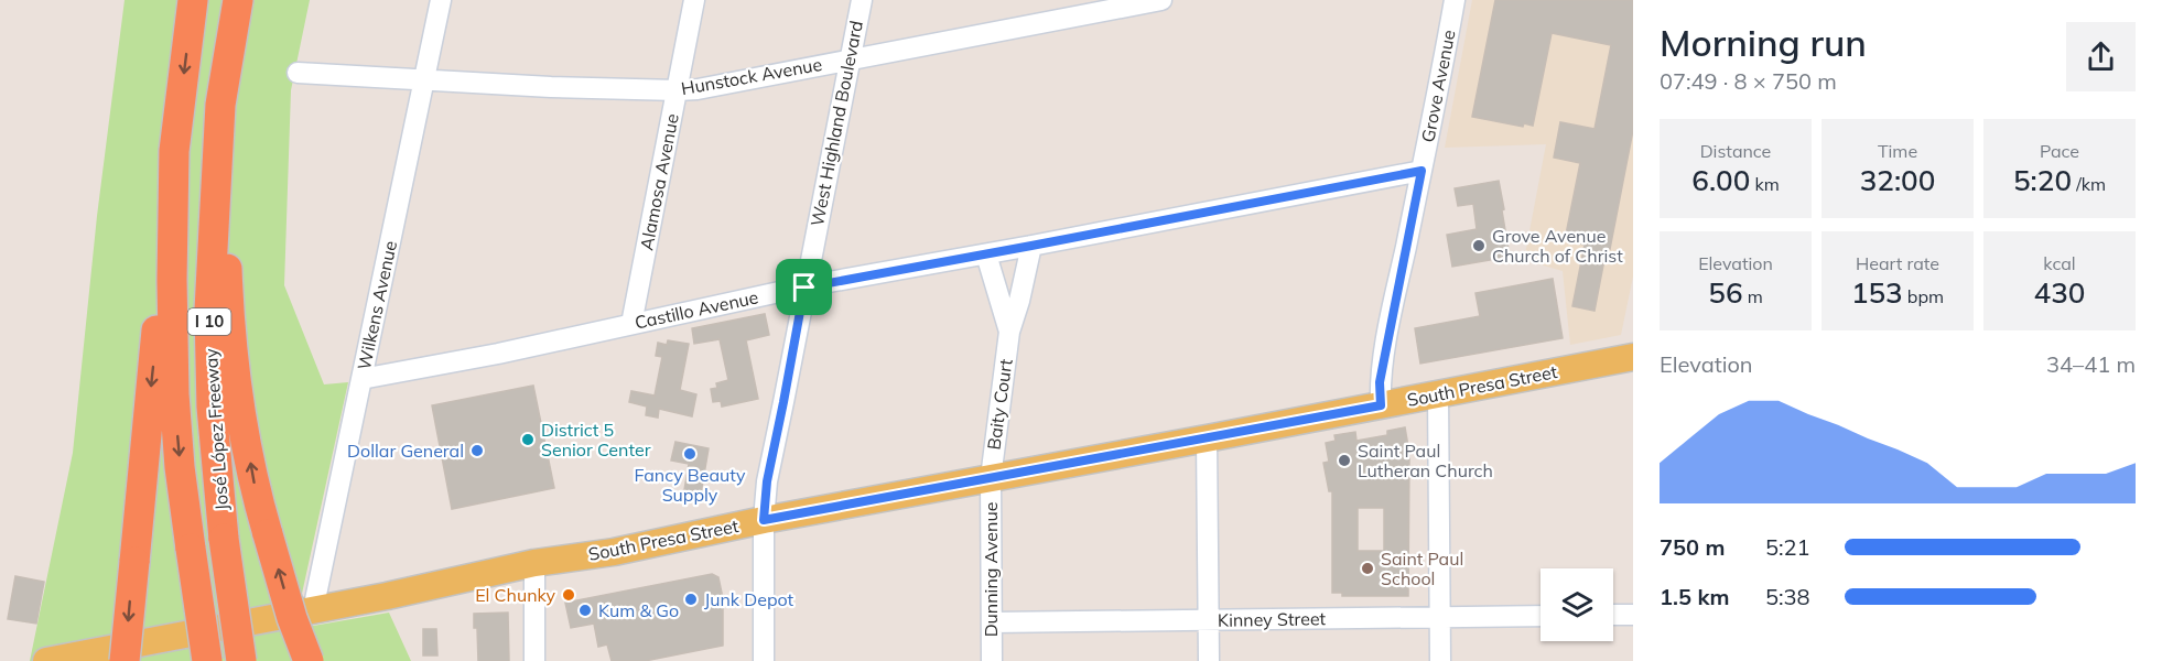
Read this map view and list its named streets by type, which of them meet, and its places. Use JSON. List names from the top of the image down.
{
  "streets": {
    "highway": ["I 10", "José López Freeway"],
    "main road": ["South Presa Street"],
    "street": [
      "Hunstock Avenue",
      "Grove Avenue",
      "West Highland Boulevard",
      "Alamosa Avenue",
      "Wilkens Avenue",
      "Castillo Avenue",
      "Baity Court",
      "Dunning Avenue",
      "Kinney Street"
    ]
  },
  "crossings": [
    ["Hunstock Avenue", "West Highland Boulevard"],
    ["Hunstock Avenue", "Alamosa Avenue"],
    ["Hunstock Avenue", "Wilkens Avenue"],
    ["Grove Avenue", "Castillo Avenue"],
    ["Grove Avenue", "South Presa Street"],
    ["West Highland Boulevard", "Castillo Avenue"],
    ["West Highland Boulevard", "South Presa Street"],
    ["Alamosa Avenue", "Castillo Avenue"],
    ["Wilkens Avenue", "Castillo Avenue"],
    ["Wilkens Avenue", "South Presa Street"],
    ["Castillo Avenue", "Baity Court"],
    ["South Presa Street", "Baity Court"],
    ["South Presa Street", "Dunning Avenue"],
    ["Baity Court", "Dunning Avenue"],
    ["Dunning Avenue", "Kinney Street"]
  ],
  "places": [
    "Grove Avenue Church of Christ",
    "District 5 Senior Center",
    "Dollar General",
    "Fancy Beauty Supply",
    "Saint Paul Lutheran Church",
    "Saint Paul School",
    "El Chunky",
    "Junk Depot",
    "Kum & Go"
  ],
  "page": {
    "heading": ["Morning run", "07:49 · 8 × 750 m"],
    "stats": [
      ["Distance", "6.00 km"],
      ["Time", "32:00"],
      ["Pace", "5:20 /km"],
      ["Elevation", "56 m"],
      ["Heart rate", "153 bpm"],
      ["kcal", "430"]
    ],
    "chart": ["Elevation", "34–41 m"],
    "list": [
      {
        "name": "750 m",
        "note": "5:21"
      },
      {
        "name": "1.5 km",
        "note": "5:38"
      }
    ]
  }
}
